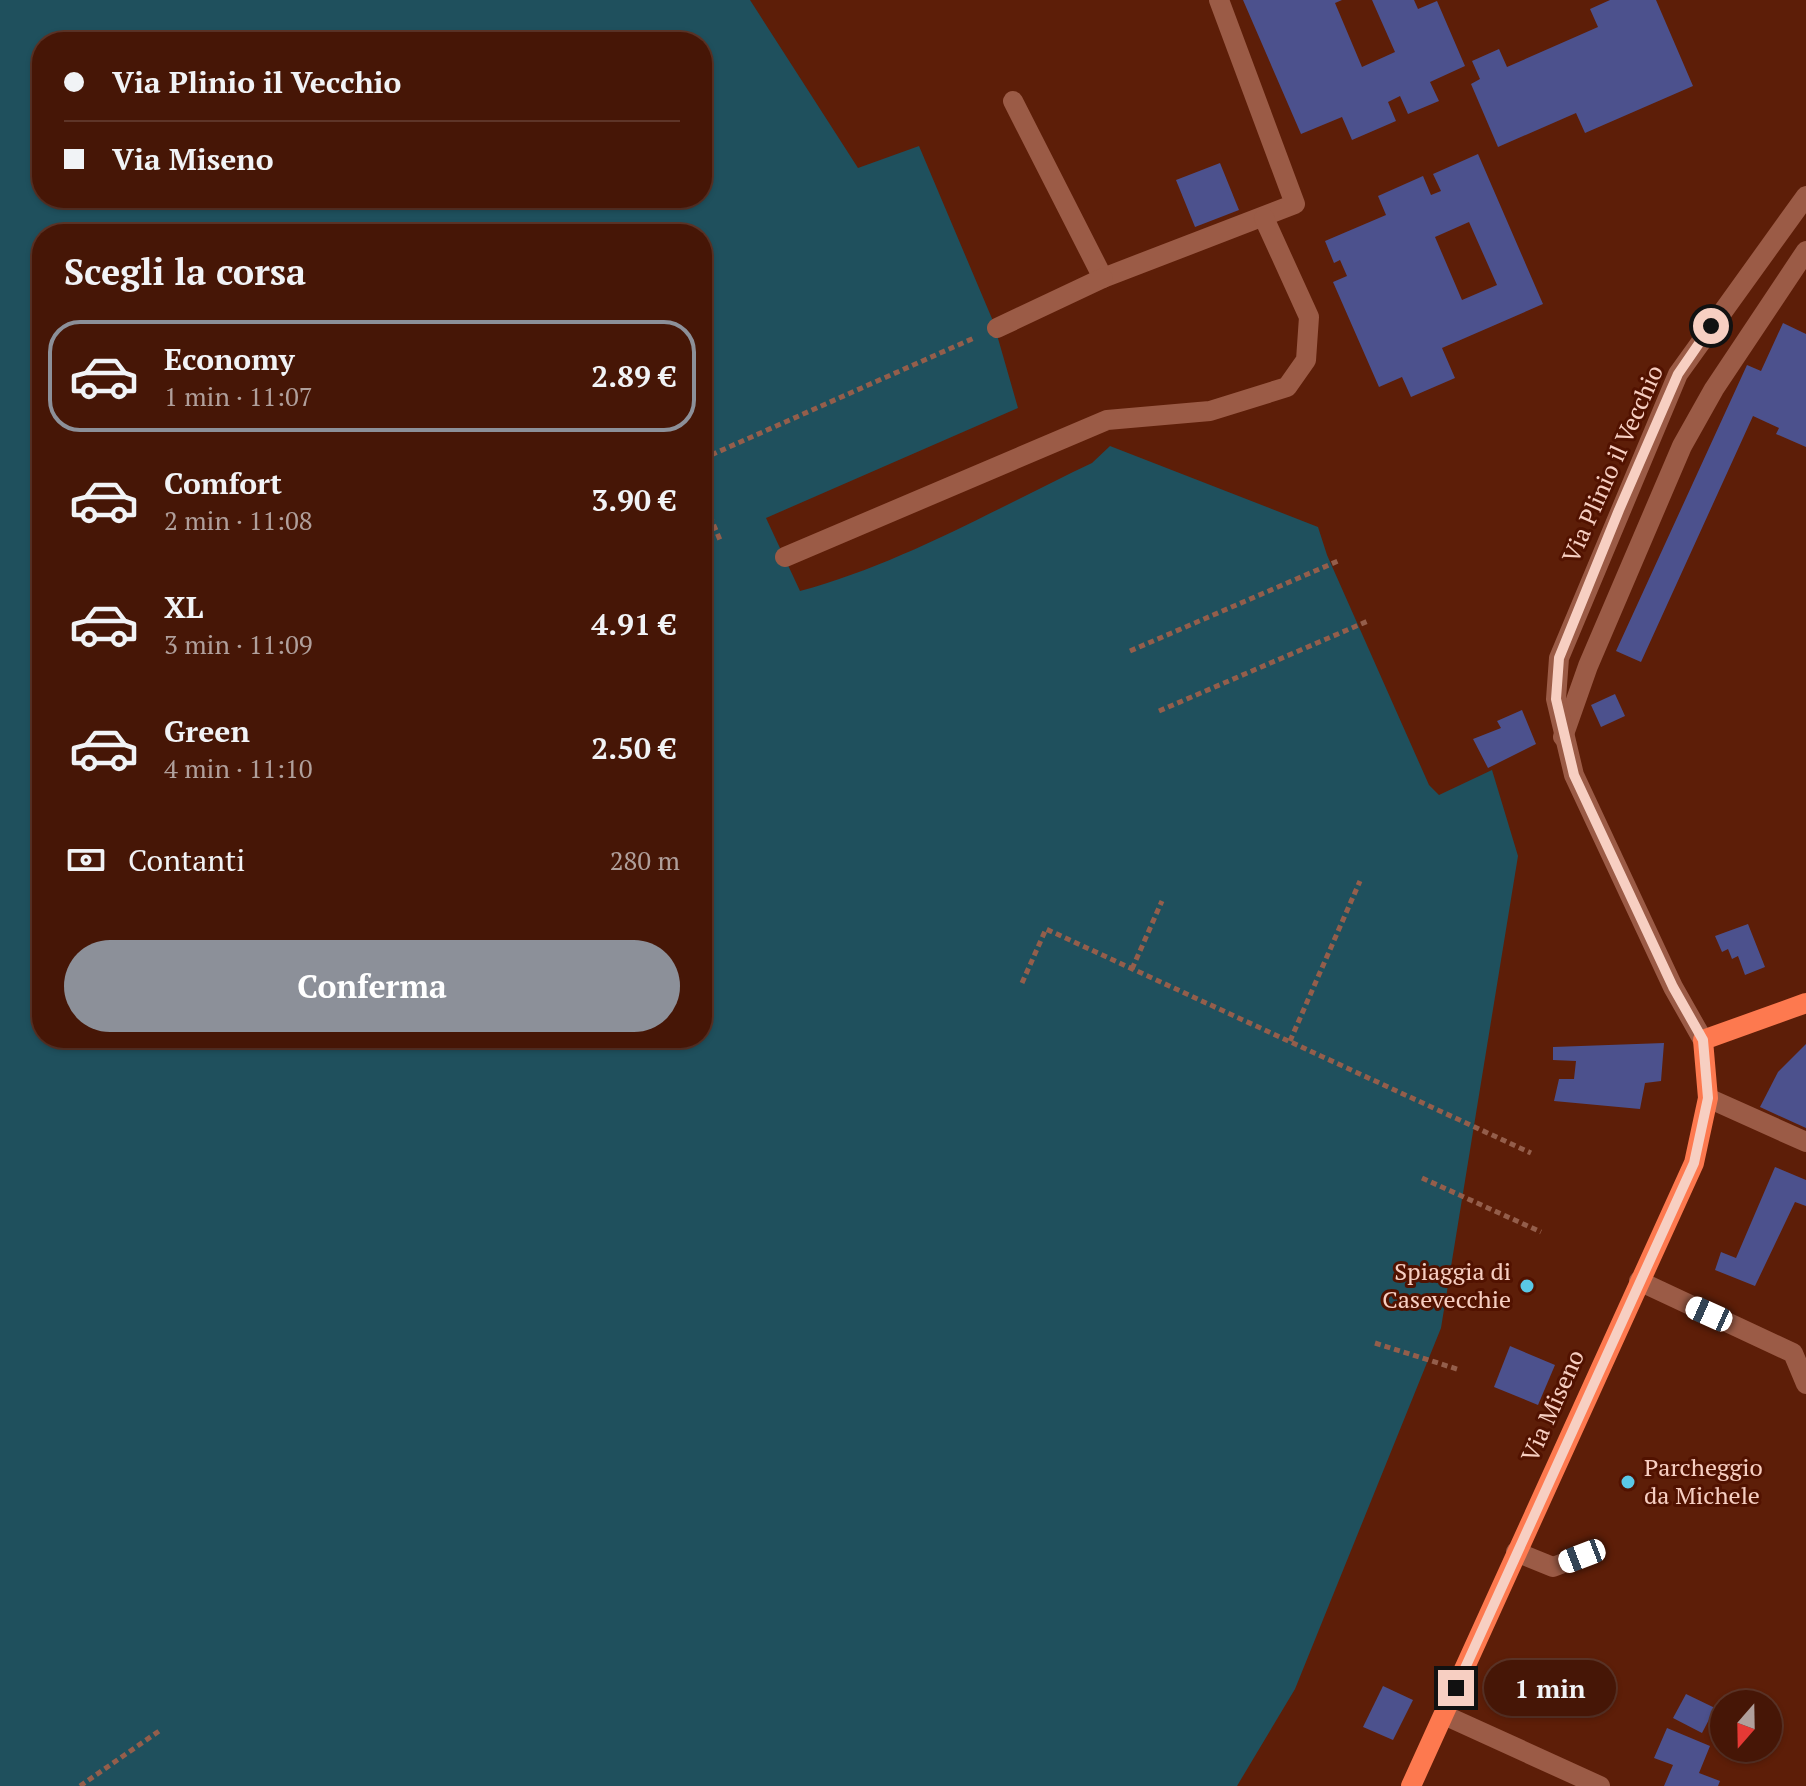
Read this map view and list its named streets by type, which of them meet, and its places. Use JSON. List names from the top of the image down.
{
  "streets": {
    "main road": ["Via Miseno"],
    "street": ["Via Plinio il Vecchio"]
  },
  "crossings": [
    ["Via Plinio il Vecchio", "Via Miseno"]
  ],
  "places": ["Spiaggia di Casevecchie", "Parcheggio da Michele"],
  "north": "bottom",
  "page": {
    "banner": ["Via Plinio il Vecchio", "Via Miseno"],
    "heading": "Scegli la corsa",
    "list": [
      {
        "name": "Economy",
        "note": "1 min · 11:07",
        "value": "2.89 €"
      },
      {
        "name": "Comfort",
        "note": "2 min · 11:08",
        "value": "3.90 €"
      },
      {
        "name": "XL",
        "note": "3 min · 11:09",
        "value": "4.91 €"
      },
      {
        "name": "Green",
        "note": "4 min · 11:10",
        "value": "2.50 €"
      }
    ],
    "pay": ["Contanti", "280 m"],
    "buttons": "Conferma",
    "bubble": "1 min"
  }
}
